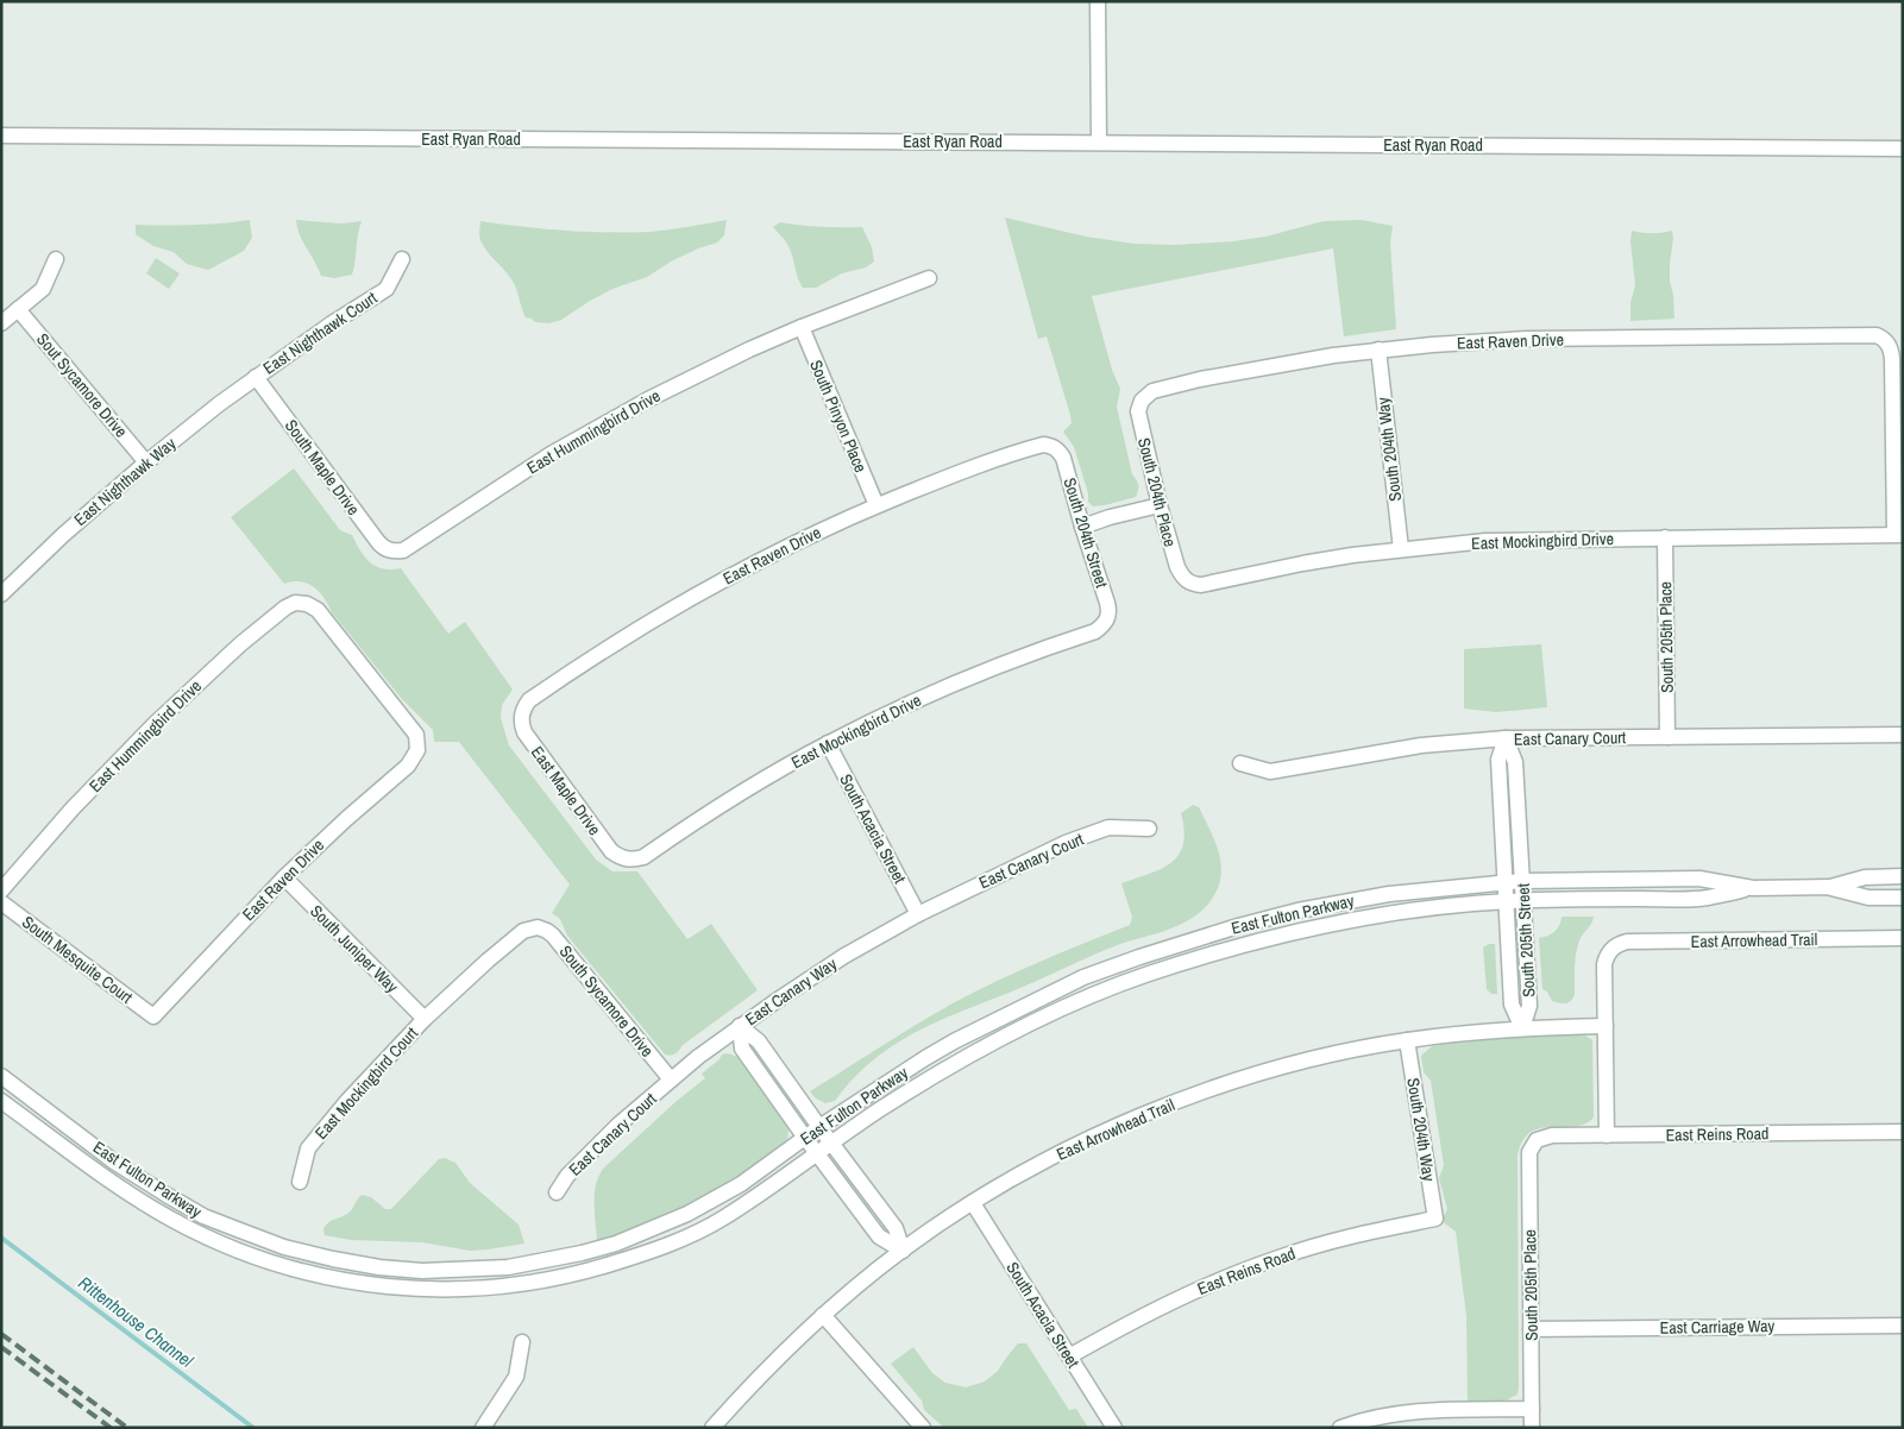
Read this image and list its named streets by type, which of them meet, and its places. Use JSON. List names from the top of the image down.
{
  "streets": {
    "street": [
      "East Ryan Road",
      "East Nighthawk Court",
      "East Raven Drive",
      "Sout Sycamore Drive",
      "South Pinyon Place",
      "East Hummingbird Drive",
      "South 204th Way",
      "South Maple Drive",
      "East Nighthawk Way",
      "South 204th Place",
      "South 204th Street",
      "East Mockingbird Drive",
      "South 205th Place",
      "East Canary Court",
      "East Maple Drive",
      "South Acacia Street",
      "East Fulton Parkway",
      "South 205th Street",
      "East Arrowhead Trail",
      "South Juniper Way",
      "South Mesquite Court",
      "East Canary Way",
      "South Sycamore Drive",
      "East Mockingbird Court",
      "East Reins Road",
      "East Carriage Way"
    ]
  },
  "crossings": [
    ["East Nighthawk Court", "South Maple Drive"],
    ["East Nighthawk Court", "East Nighthawk Way"],
    ["East Raven Drive", "South Pinyon Place"],
    ["East Raven Drive", "East Hummingbird Drive"],
    ["East Raven Drive", "South 204th Way"],
    ["East Raven Drive", "South 204th Place"],
    ["East Raven Drive", "South 204th Street"],
    ["East Raven Drive", "East Mockingbird Drive"],
    ["East Raven Drive", "East Maple Drive"],
    ["East Raven Drive", "South Juniper Way"],
    ["East Raven Drive", "South Mesquite Court"],
    ["Sout Sycamore Drive", "East Nighthawk Way"],
    ["South Pinyon Place", "East Hummingbird Drive"],
    ["East Hummingbird Drive", "South Maple Drive"],
    ["South 204th Way", "East Mockingbird Drive"],
    ["South 204th Way", "East Arrowhead Trail"],
    ["South 204th Way", "East Reins Road"],
    ["South Maple Drive", "East Nighthawk Way"],
    ["South 204th Place", "East Mockingbird Drive"],
    ["South 204th Street", "East Mockingbird Drive"],
    ["East Mockingbird Drive", "South 205th Place"],
    ["East Mockingbird Drive", "East Maple Drive"],
    ["East Mockingbird Drive", "South Acacia Street"],
    ["South 205th Place", "East Canary Court"],
    ["South 205th Place", "East Reins Road"],
    ["South 205th Place", "East Carriage Way"],
    ["East Canary Court", "South Acacia Street"],
    ["East Canary Court", "South 205th Street"],
    ["East Canary Court", "East Canary Way"],
    ["East Canary Court", "South Sycamore Drive"],
    ["South Acacia Street", "East Arrowhead Trail"],
    ["South Acacia Street", "East Canary Way"],
    ["South Acacia Street", "East Reins Road"],
    ["East Fulton Parkway", "South 205th Street"],
    ["South 205th Street", "East Arrowhead Trail"],
    ["South Juniper Way", "South Sycamore Drive"],
    ["South Juniper Way", "East Mockingbird Court"],
    ["East Canary Way", "South Sycamore Drive"],
    ["South Sycamore Drive", "East Mockingbird Court"]
  ],
  "water": ["Rittenhouse Channel"]
}
